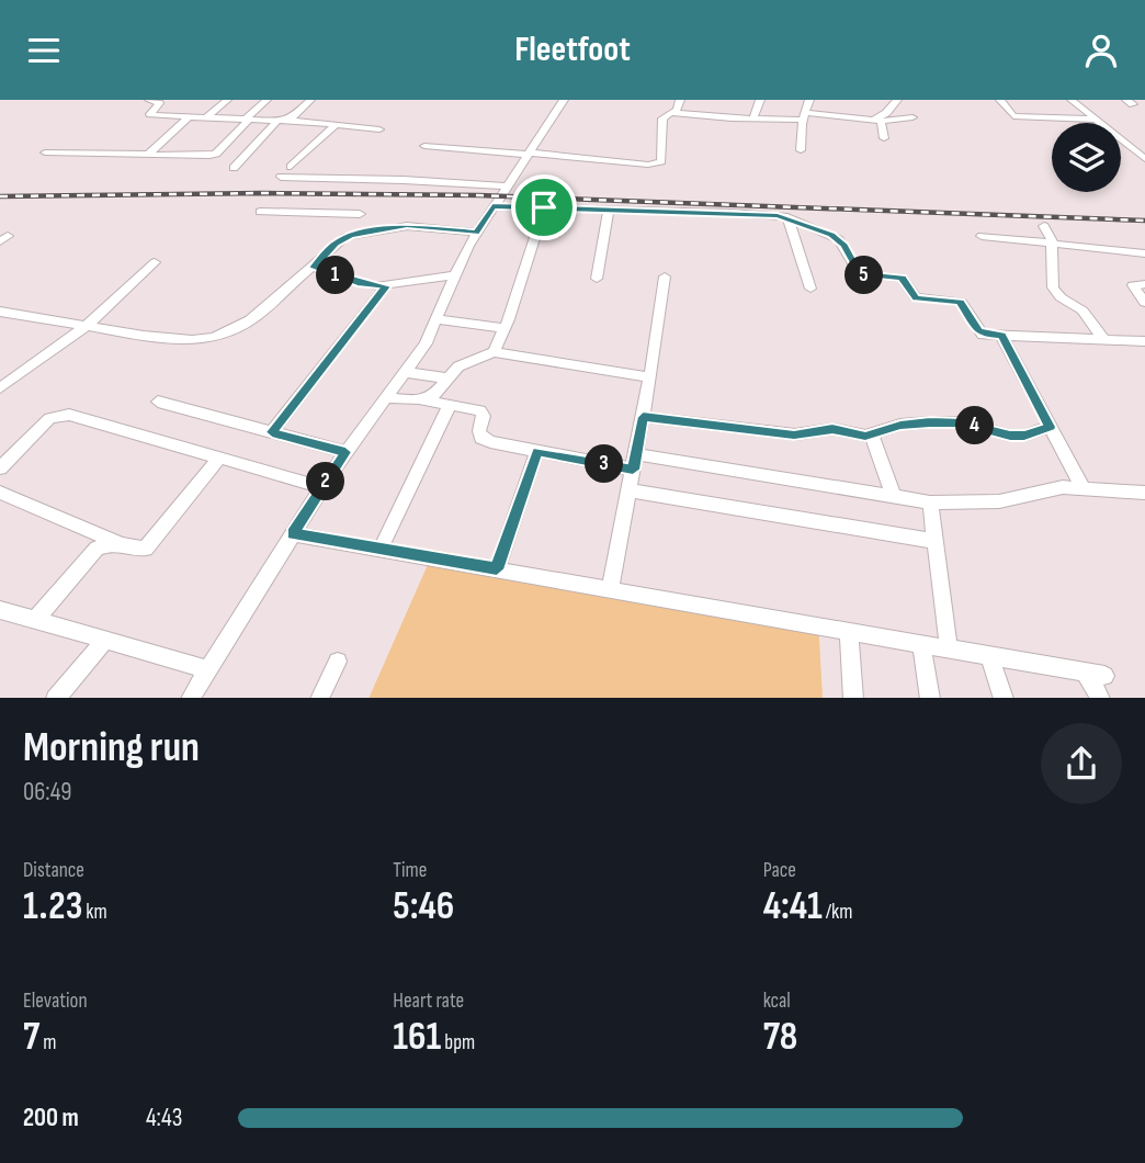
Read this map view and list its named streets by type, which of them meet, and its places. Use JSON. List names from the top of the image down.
{
  "page": {
    "header": "Fleetfoot",
    "pins": [
      "1",
      "5",
      "4",
      "3",
      "2"
    ],
    "heading": ["Morning run", "06:49"],
    "stats": [
      ["Distance", "1.23 km"],
      ["Time", "5:46"],
      ["Pace", "4:41 /km"],
      ["Elevation", "7 m"],
      ["Heart rate", "161 bpm"],
      ["kcal", "78"]
    ],
    "list": [
      {
        "name": "200 m",
        "note": "4:43"
      }
    ]
  }
}
